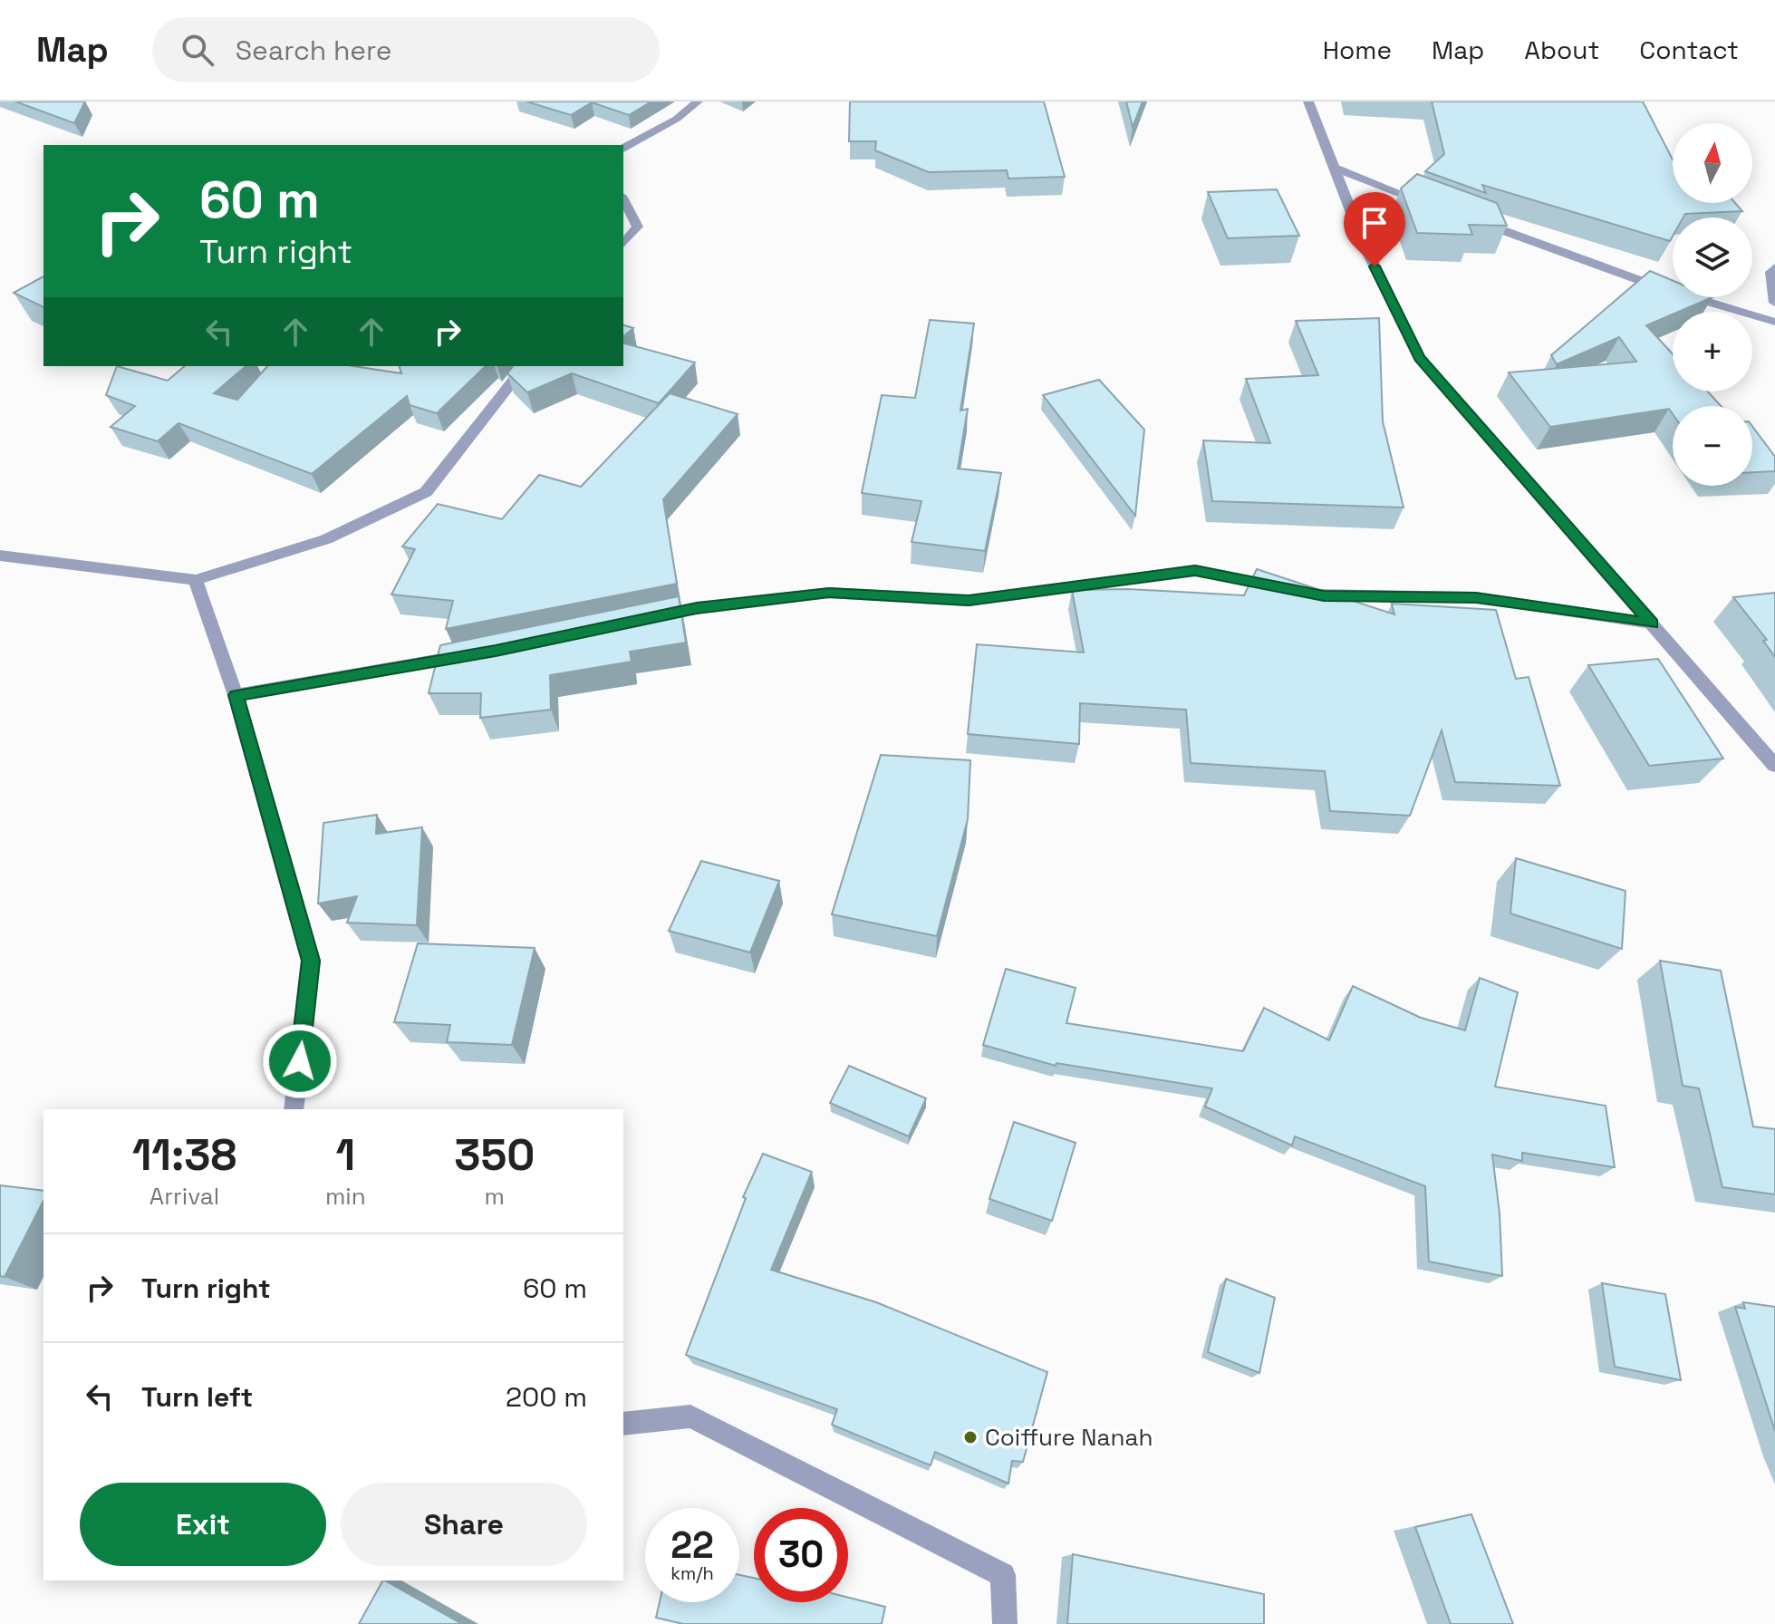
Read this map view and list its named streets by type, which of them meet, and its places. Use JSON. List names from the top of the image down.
{
  "places": ["Coiffure Nanah"],
  "north": "top",
  "page": {
    "header": "Map",
    "search": "Search here",
    "nav": [
      "Home",
      "Map",
      "About",
      "Contact"
    ],
    "map_buttons": ["+", "−"],
    "turn": ["60 m", "Turn right"],
    "eta": [
      "11:38",
      "Arrival",
      "1",
      "min",
      "350",
      "m"
    ],
    "list": [
      {
        "name": "Turn right",
        "value": "60 m"
      },
      {
        "name": "Turn left",
        "value": "200 m"
      }
    ],
    "buttons": ["Exit", "Share"],
    "speed": "22 km/h",
    "limit": "30"
  }
}
